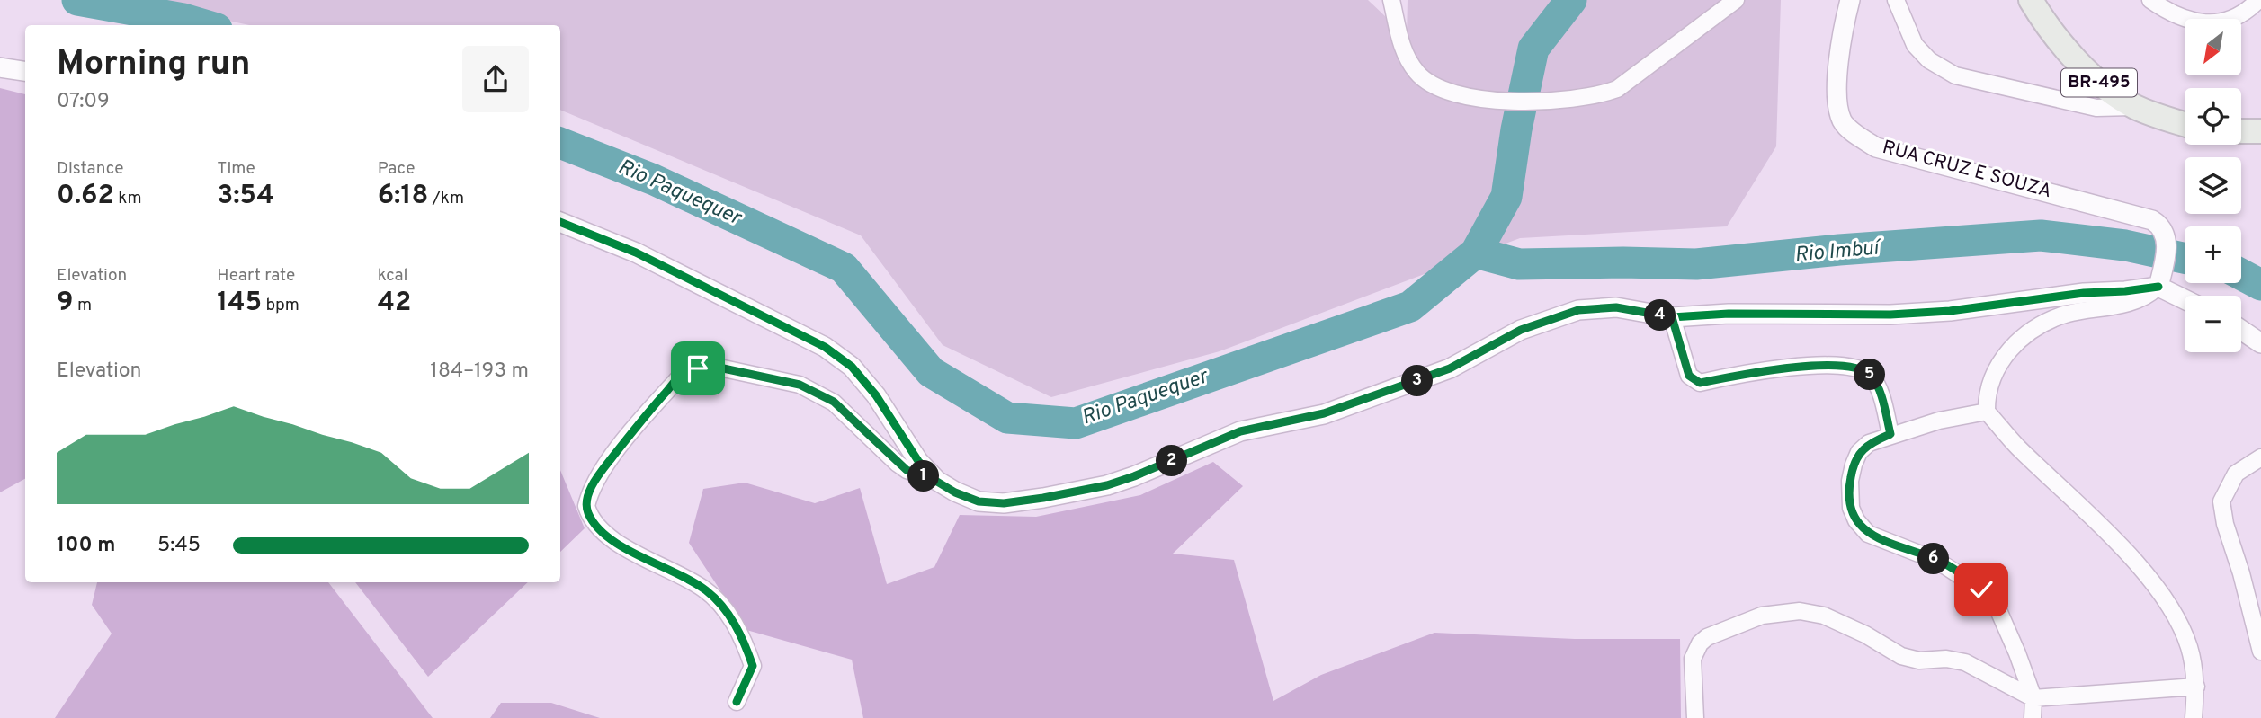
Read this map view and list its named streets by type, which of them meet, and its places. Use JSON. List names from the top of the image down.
{
  "streets": {
    "main road": ["BR-495"],
    "street": ["RUA CRUZ E SOUZA"]
  },
  "water": ["Rio Paquequer", "Rio Imbuí"],
  "north": "bottom left",
  "page": {
    "map_buttons": ["+", "−"],
    "heading": ["Morning run", "07:09"],
    "stats": [
      ["Distance", "0.62 km"],
      ["Time", "3:54"],
      ["Pace", "6:18 /km"],
      ["Elevation", "9 m"],
      ["Heart rate", "145 bpm"],
      ["kcal", "42"]
    ],
    "pins": [
      "4",
      "5",
      "3",
      "2",
      "1",
      "6"
    ],
    "chart": ["Elevation", "184–193 m"],
    "list": [
      {
        "name": "100 m",
        "note": "5:45"
      }
    ]
  }
}
